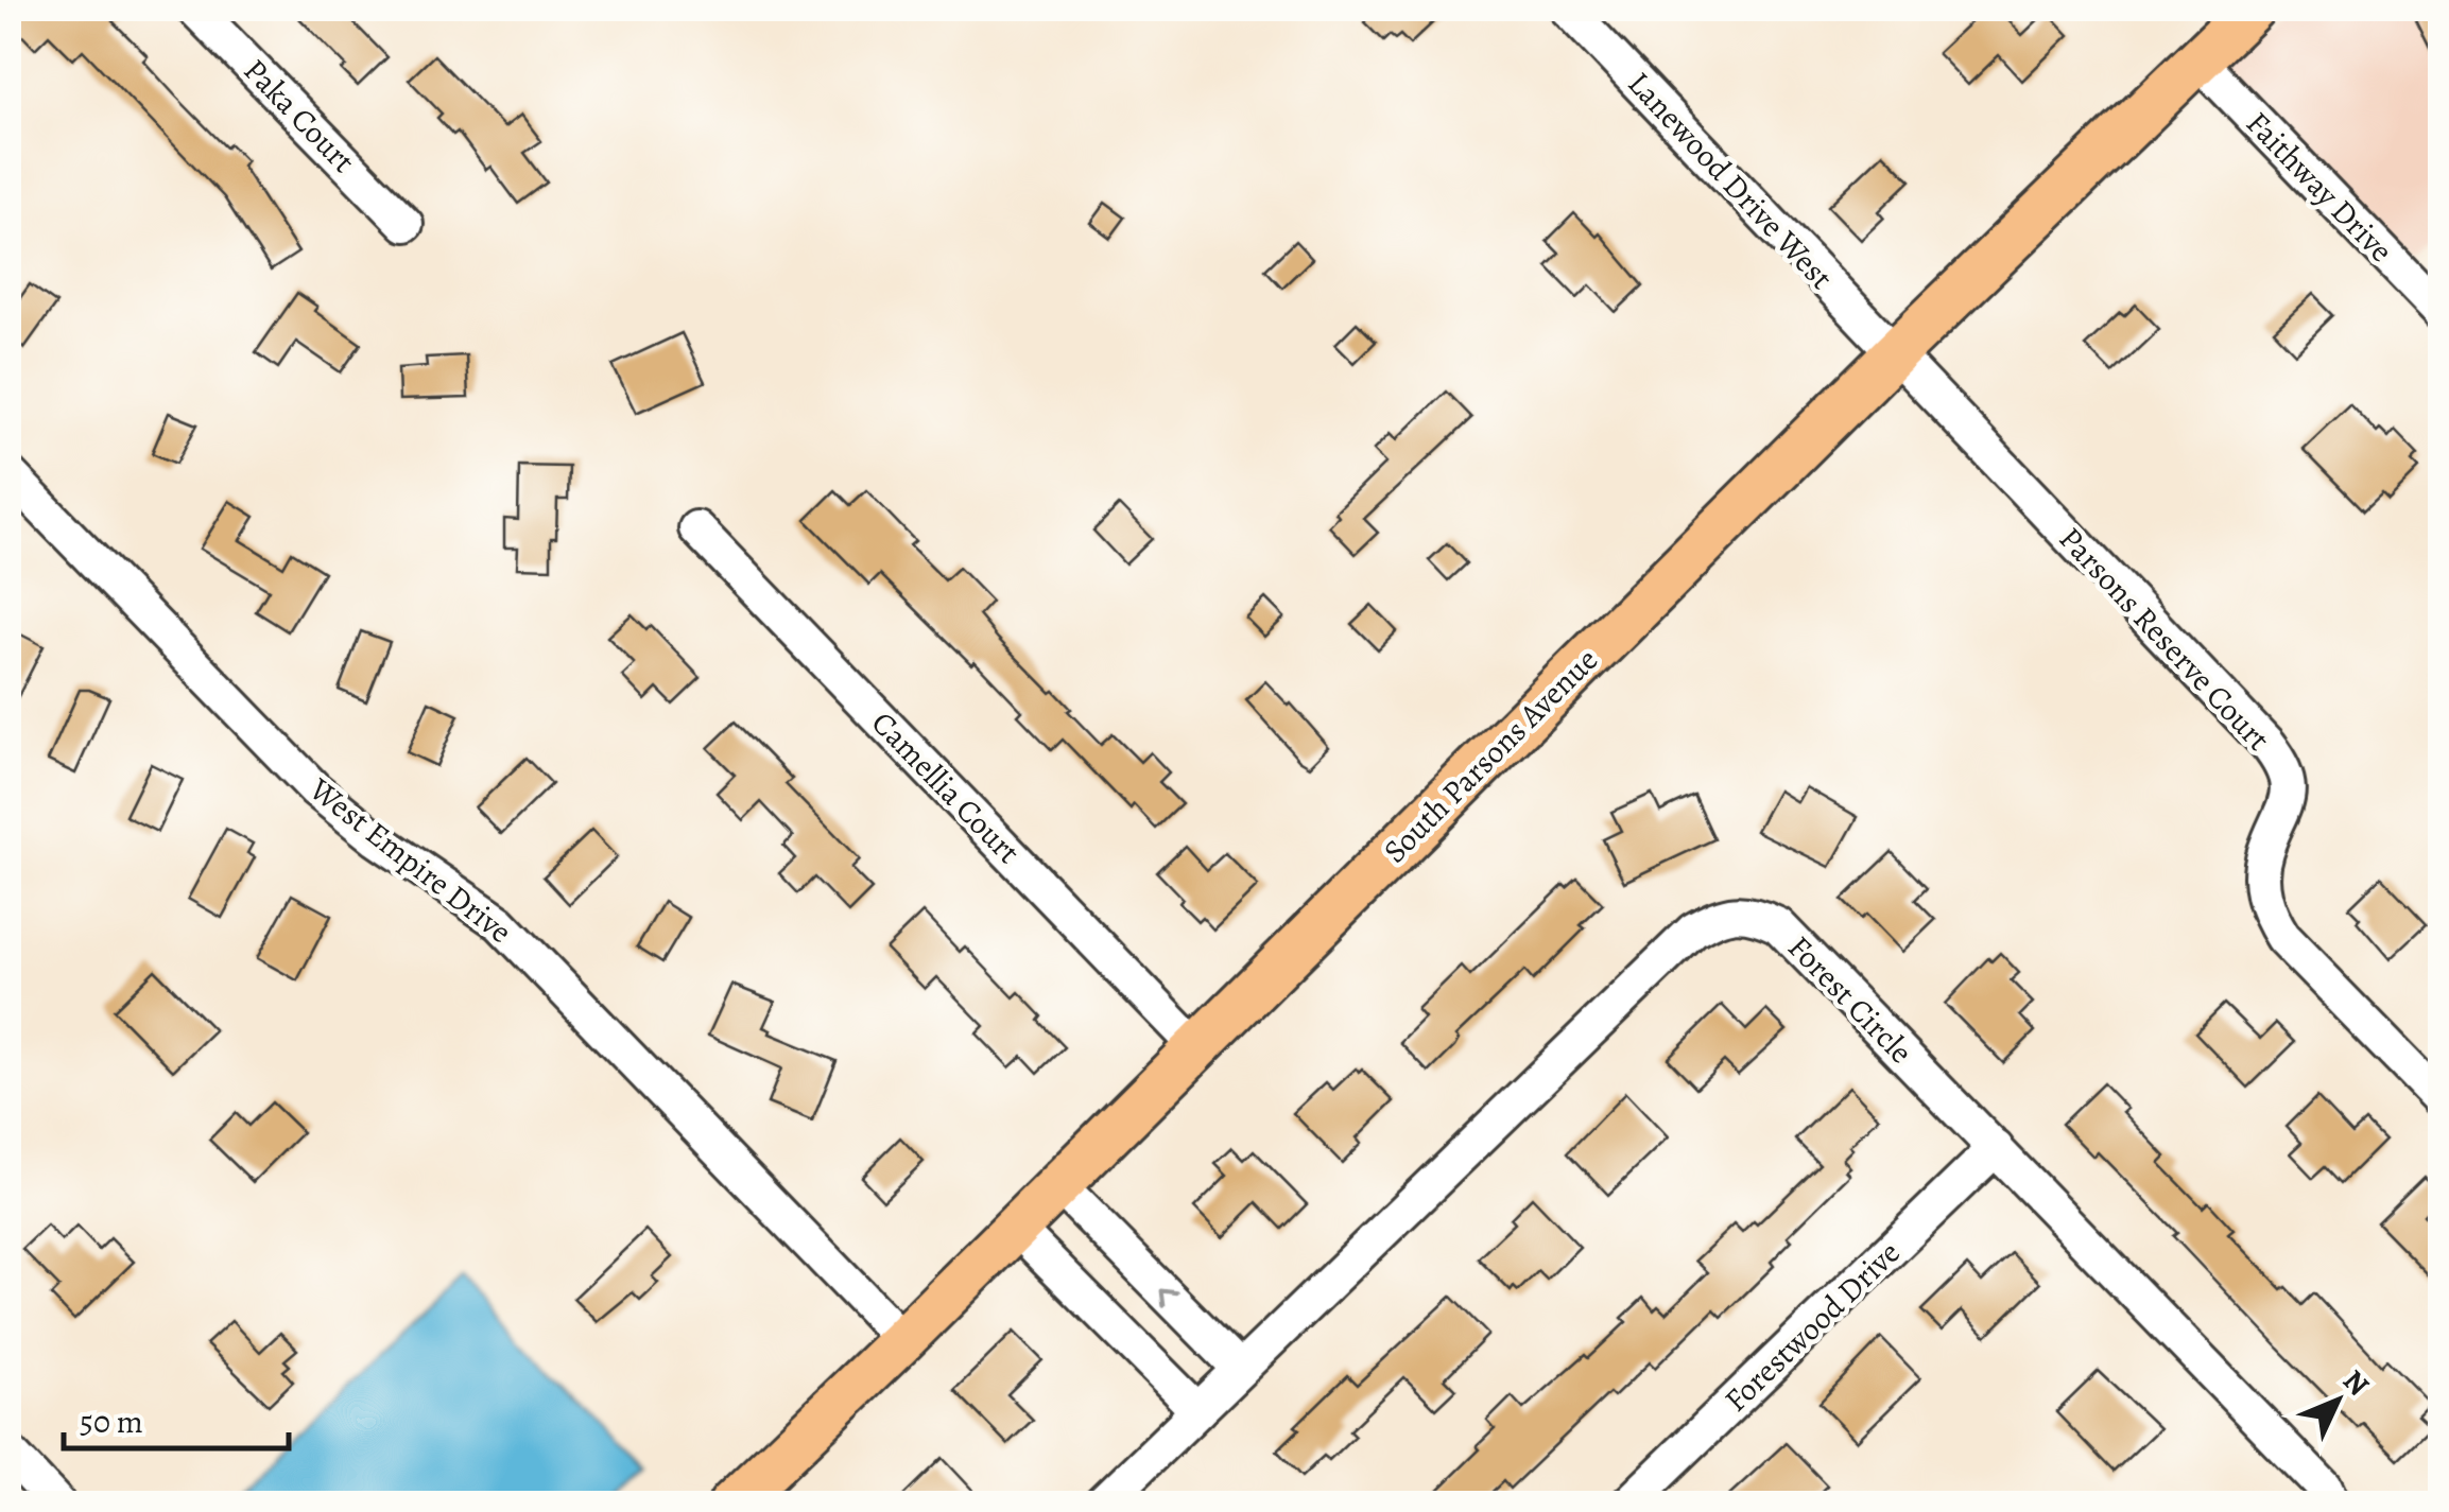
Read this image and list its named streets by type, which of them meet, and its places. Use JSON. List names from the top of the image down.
{
  "streets": {
    "main road": ["South Parsons Avenue"],
    "street": [
      "Paka Court",
      "Lanewood Drive West",
      "Faithway Drive",
      "Parsons Reserve Court",
      "Camellia Court",
      "West Empire Drive",
      "Forest Circle",
      "Forestwood Drive"
    ]
  },
  "crossings": [
    ["Lanewood Drive West", "Parsons Reserve Court"],
    ["Lanewood Drive West", "South Parsons Avenue"],
    ["Faithway Drive", "South Parsons Avenue"],
    ["Parsons Reserve Court", "South Parsons Avenue"],
    ["South Parsons Avenue", "Camellia Court"],
    ["South Parsons Avenue", "West Empire Drive"],
    ["Forest Circle", "Forestwood Drive"]
  ],
  "scale_bar": "50 m",
  "north": "top right"
}
